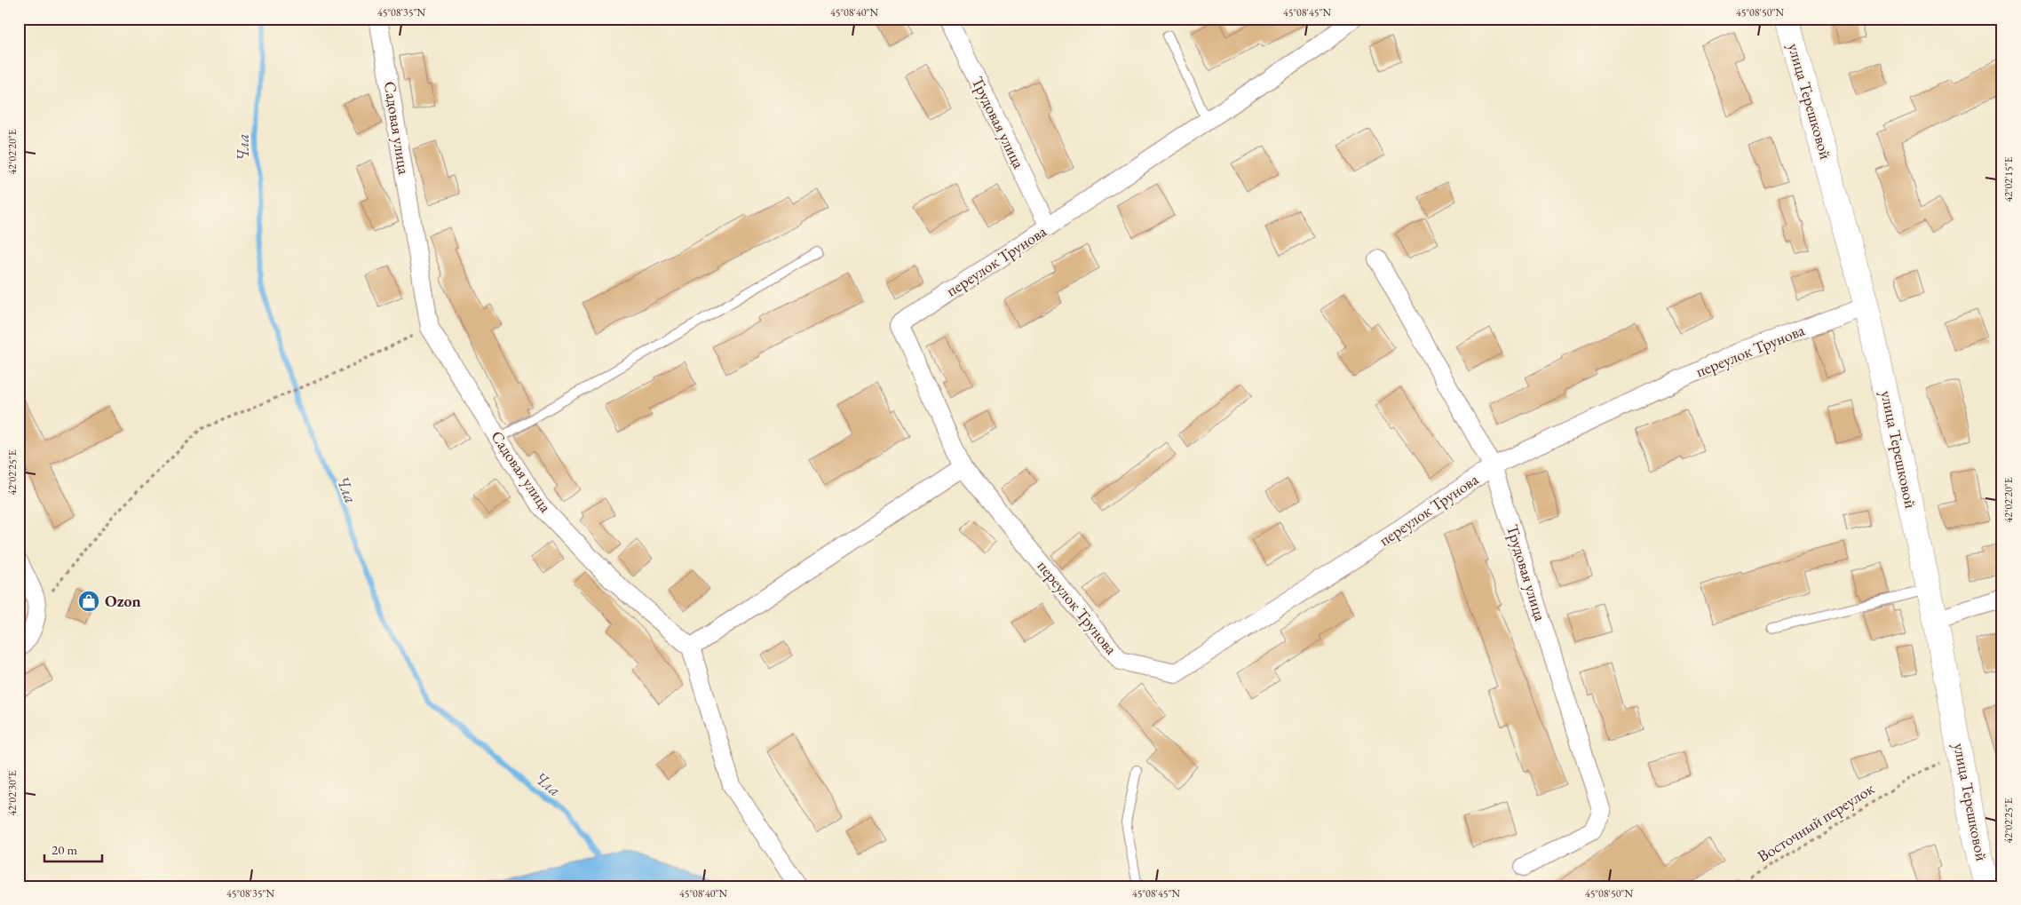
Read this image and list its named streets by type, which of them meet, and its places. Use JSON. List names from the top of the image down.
{
  "streets": {
    "street": [
      "улица Терешковой",
      "Трудовая улица",
      "Садовая улица",
      "переулок Трунова"
    ],
    "path": ["Восточный переулок"]
  },
  "crossings": [
    ["улица Терешковой", "переулок Трунова"],
    ["улица Терешковой", "Восточный переулок"],
    ["Трудовая улица", "переулок Трунова"]
  ],
  "water": ["Чла"],
  "places": {
    "shop": ["Ozon"]
  },
  "scale_bar": "20 m",
  "coordinates": [
    "45°08'35\"N",
    "45°08'40\"N",
    "45°08'45\"N",
    "45°08'50\"N",
    "42°02'20\"E",
    "42°02'15\"E",
    "42°02'25\"E",
    "42°02'30\"E"
  ]
}
